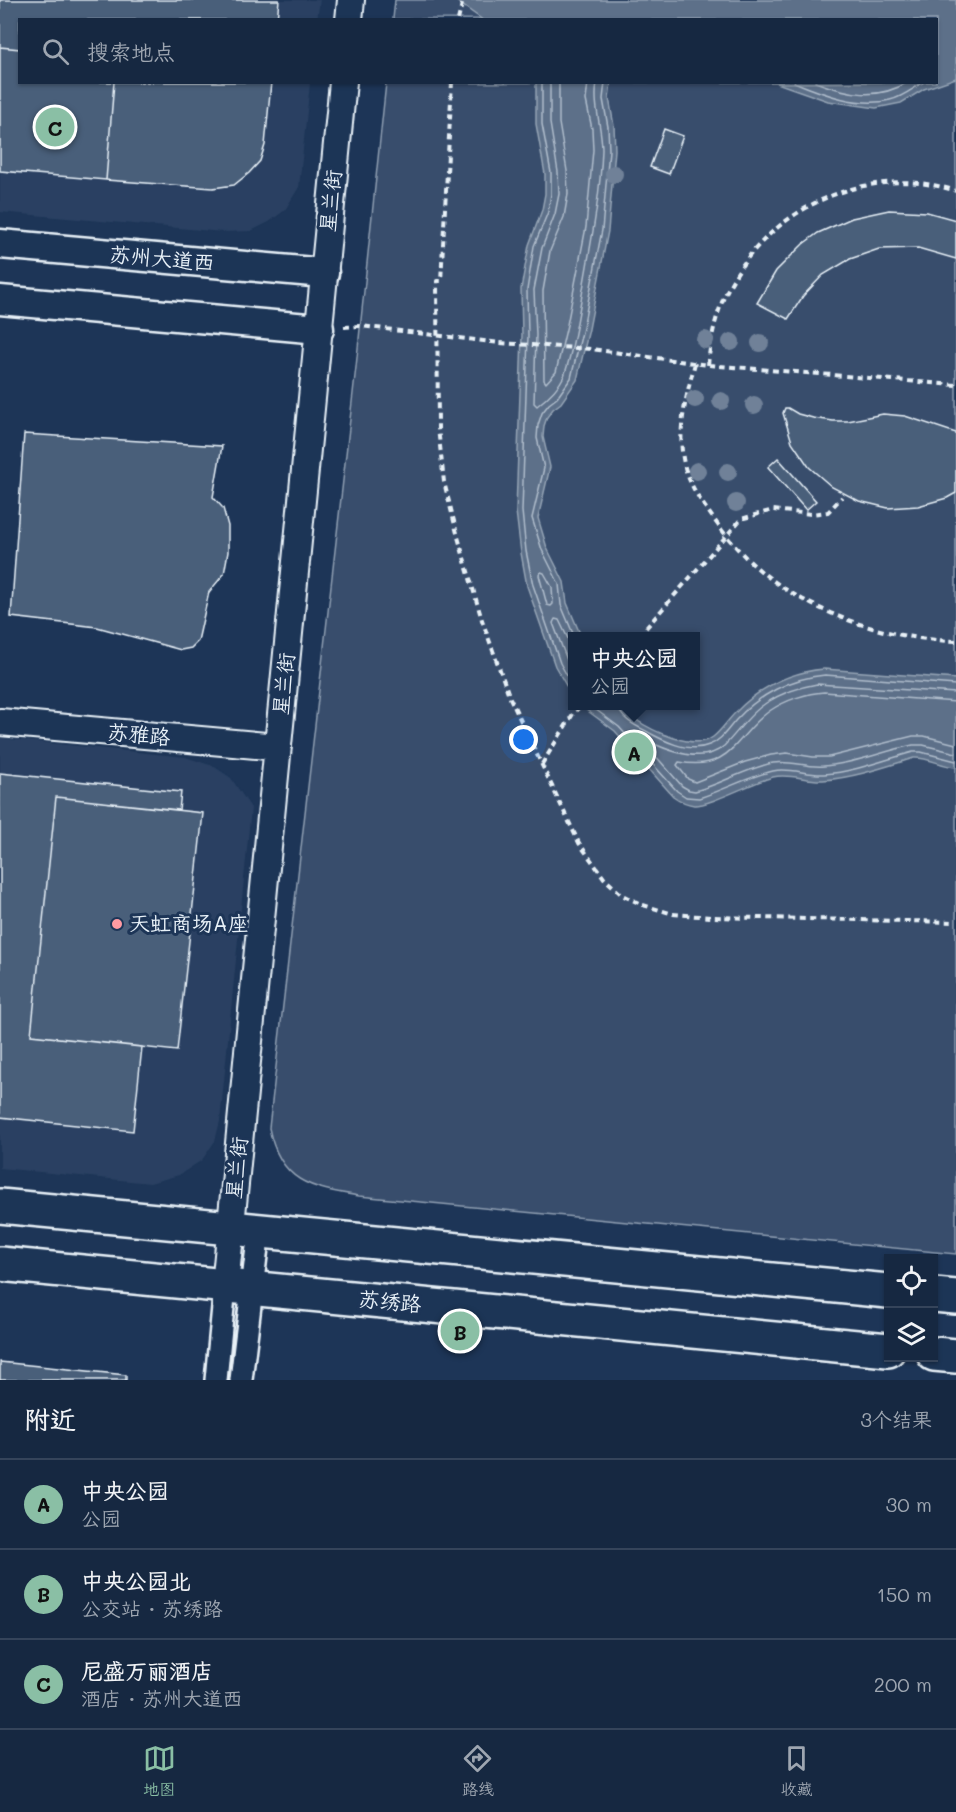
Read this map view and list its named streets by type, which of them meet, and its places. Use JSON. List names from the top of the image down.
{
  "streets": {
    "main road": ["苏州大道西", "苏绣路"],
    "street": ["星兰街", "苏雅路"]
  },
  "crossings": [
    ["星兰街", "苏州大道西"],
    ["星兰街", "苏雅路"],
    ["星兰街", "苏绣路"]
  ],
  "places": ["天虹商场A座"],
  "page": {
    "search": "搜索地点",
    "pins": ["C", "A", "B"],
    "popup": ["中央公园", "公园"],
    "heading": ["附近", "3个结果"],
    "list": [
      {
        "mark": "A",
        "name": "中央公园",
        "note": "公园",
        "value": "30 m"
      },
      {
        "mark": "B",
        "name": "中央公园北",
        "note": "公交站 · 苏绣路",
        "value": "150 m"
      },
      {
        "mark": "C",
        "name": "尼盛万丽酒店",
        "note": "酒店 · 苏州大道西",
        "value": "200 m"
      }
    ],
    "nav": ["地图", "路线", "收藏"]
  }
}
